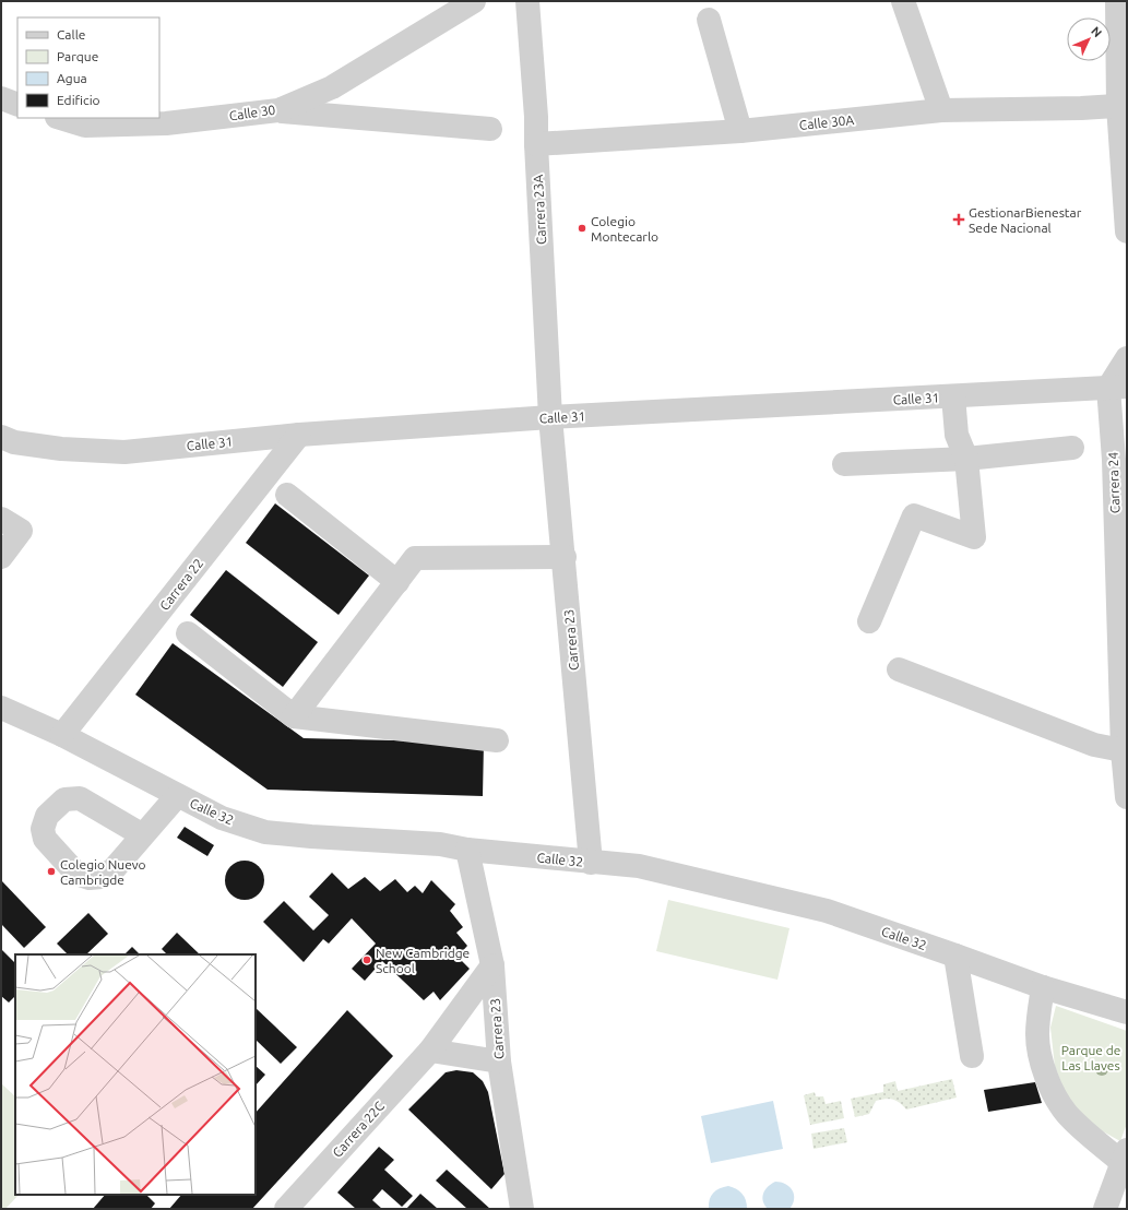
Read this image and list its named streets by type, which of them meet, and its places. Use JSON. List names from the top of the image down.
{
  "streets": {
    "street": [
      "Calle 30",
      "Calle 30A",
      "Carrera 23A",
      "Calle 31",
      "Carrera 24",
      "Carrera 22",
      "Carrera 23",
      "Calle 32",
      "Carrera 22C"
    ]
  },
  "crossings": [
    ["Calle 30A", "Carrera 23A"],
    ["Carrera 23A", "Calle 31"],
    ["Carrera 23A", "Carrera 23"],
    ["Calle 31", "Carrera 24"],
    ["Calle 31", "Carrera 22"],
    ["Calle 31", "Carrera 23"],
    ["Carrera 22", "Calle 32"],
    ["Carrera 23", "Calle 32"],
    ["Carrera 23", "Carrera 22C"]
  ],
  "parks": ["Parque de Las Llaves"],
  "places": {
    "health": ["GestionarBienestar Sede Nacional"],
    "other": ["Colegio Montecarlo", "Colegio Nuevo Cambrigde", "New Cambridge School"]
  },
  "legend": [
    "Calle",
    "Parque",
    "Agua",
    "Edificio"
  ],
  "north": "top right"
}
